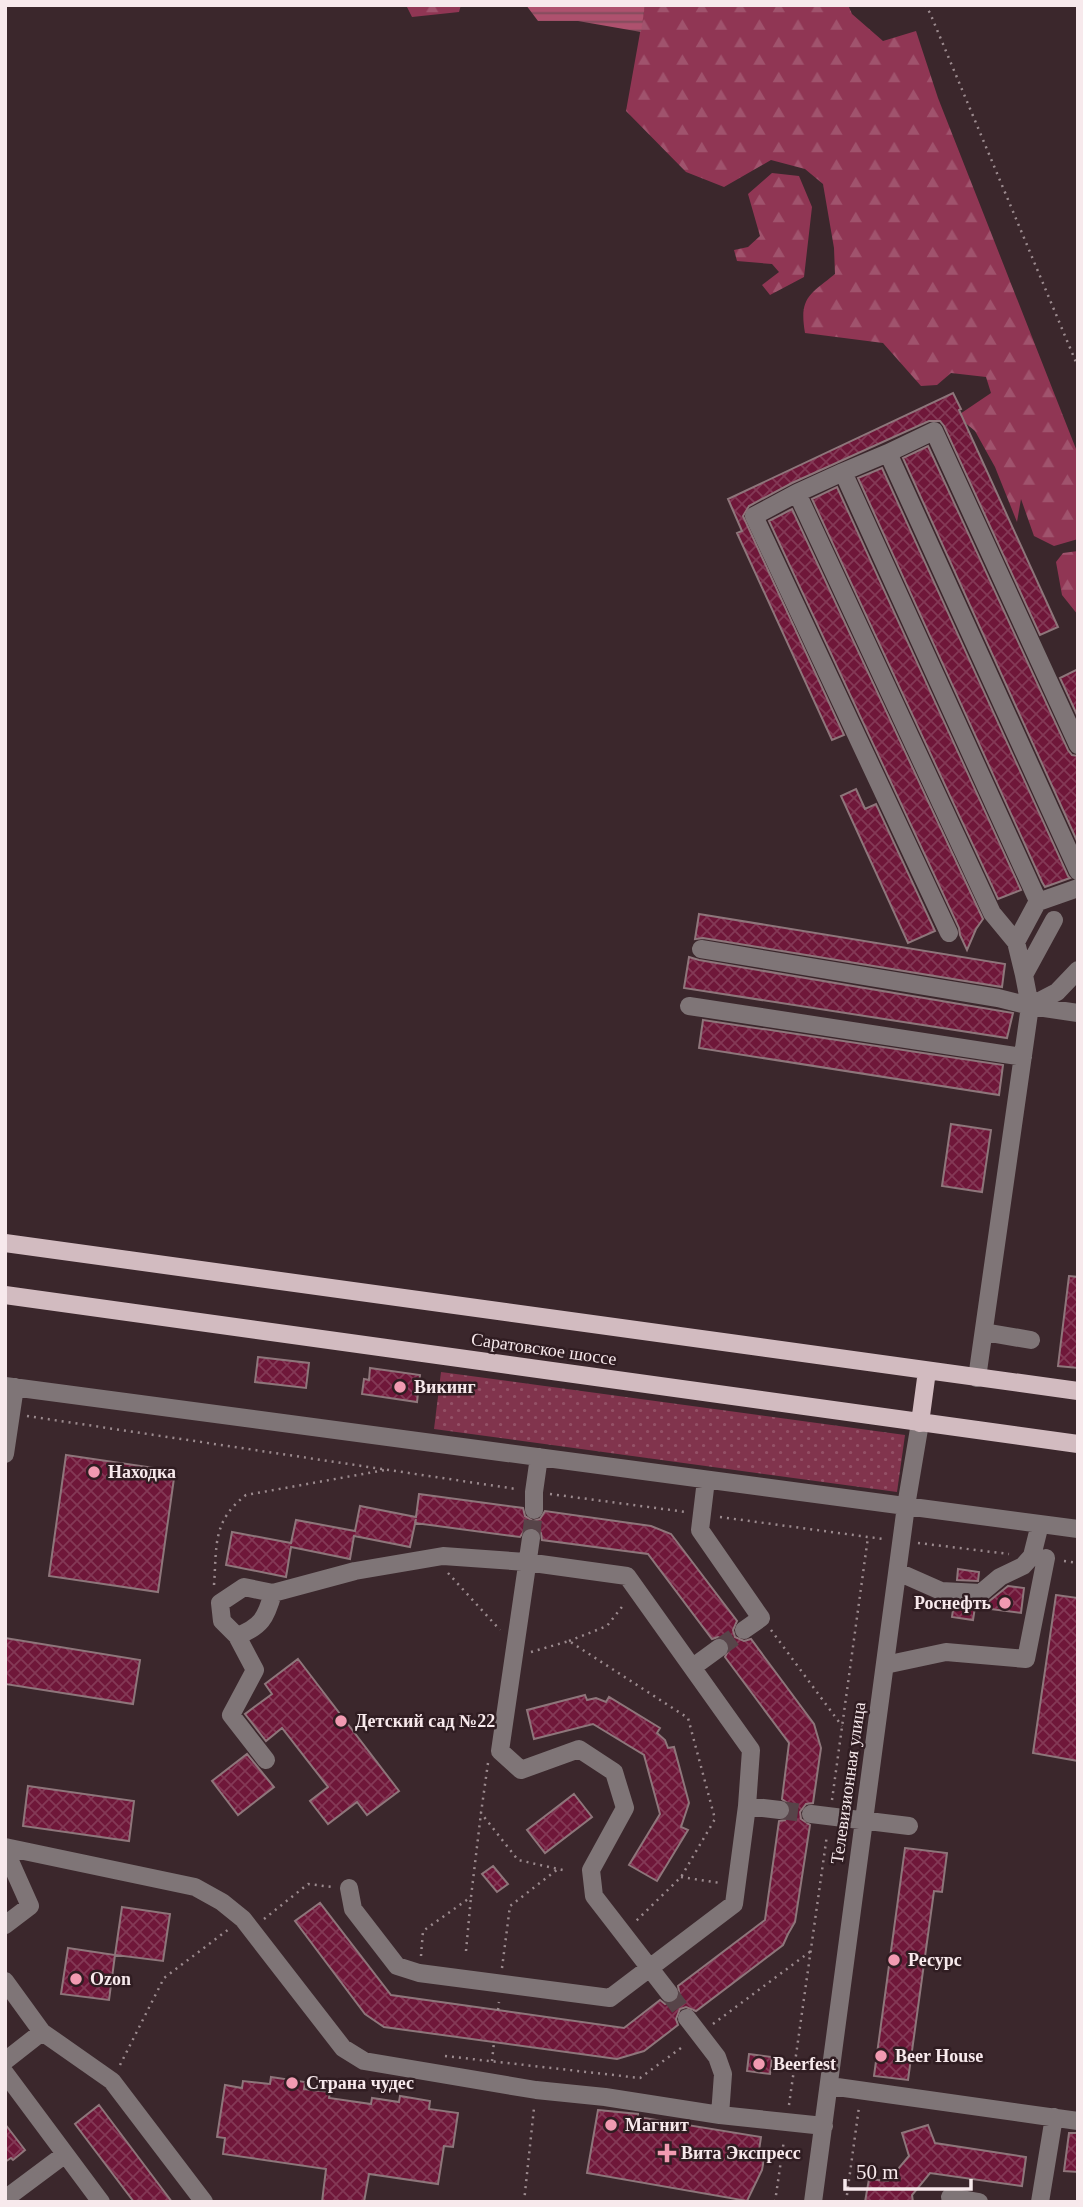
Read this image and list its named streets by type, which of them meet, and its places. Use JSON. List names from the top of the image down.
{
  "streets": {
    "main road": ["Саратовское шоссе", "Телевизионная улица"]
  },
  "crossings": [
    ["Саратовское шоссе", "Телевизионная улица"]
  ],
  "places": {
    "other": [
      "Викинг",
      "Находка",
      "Роснефть",
      "Детский сад №22",
      "Ресурс",
      "Ozon",
      "Beer House",
      "Beerfest",
      "Страна чудес",
      "Магнит"
    ],
    "health": ["Вита Экспресс"]
  },
  "scale_bar": "50 m"
}
